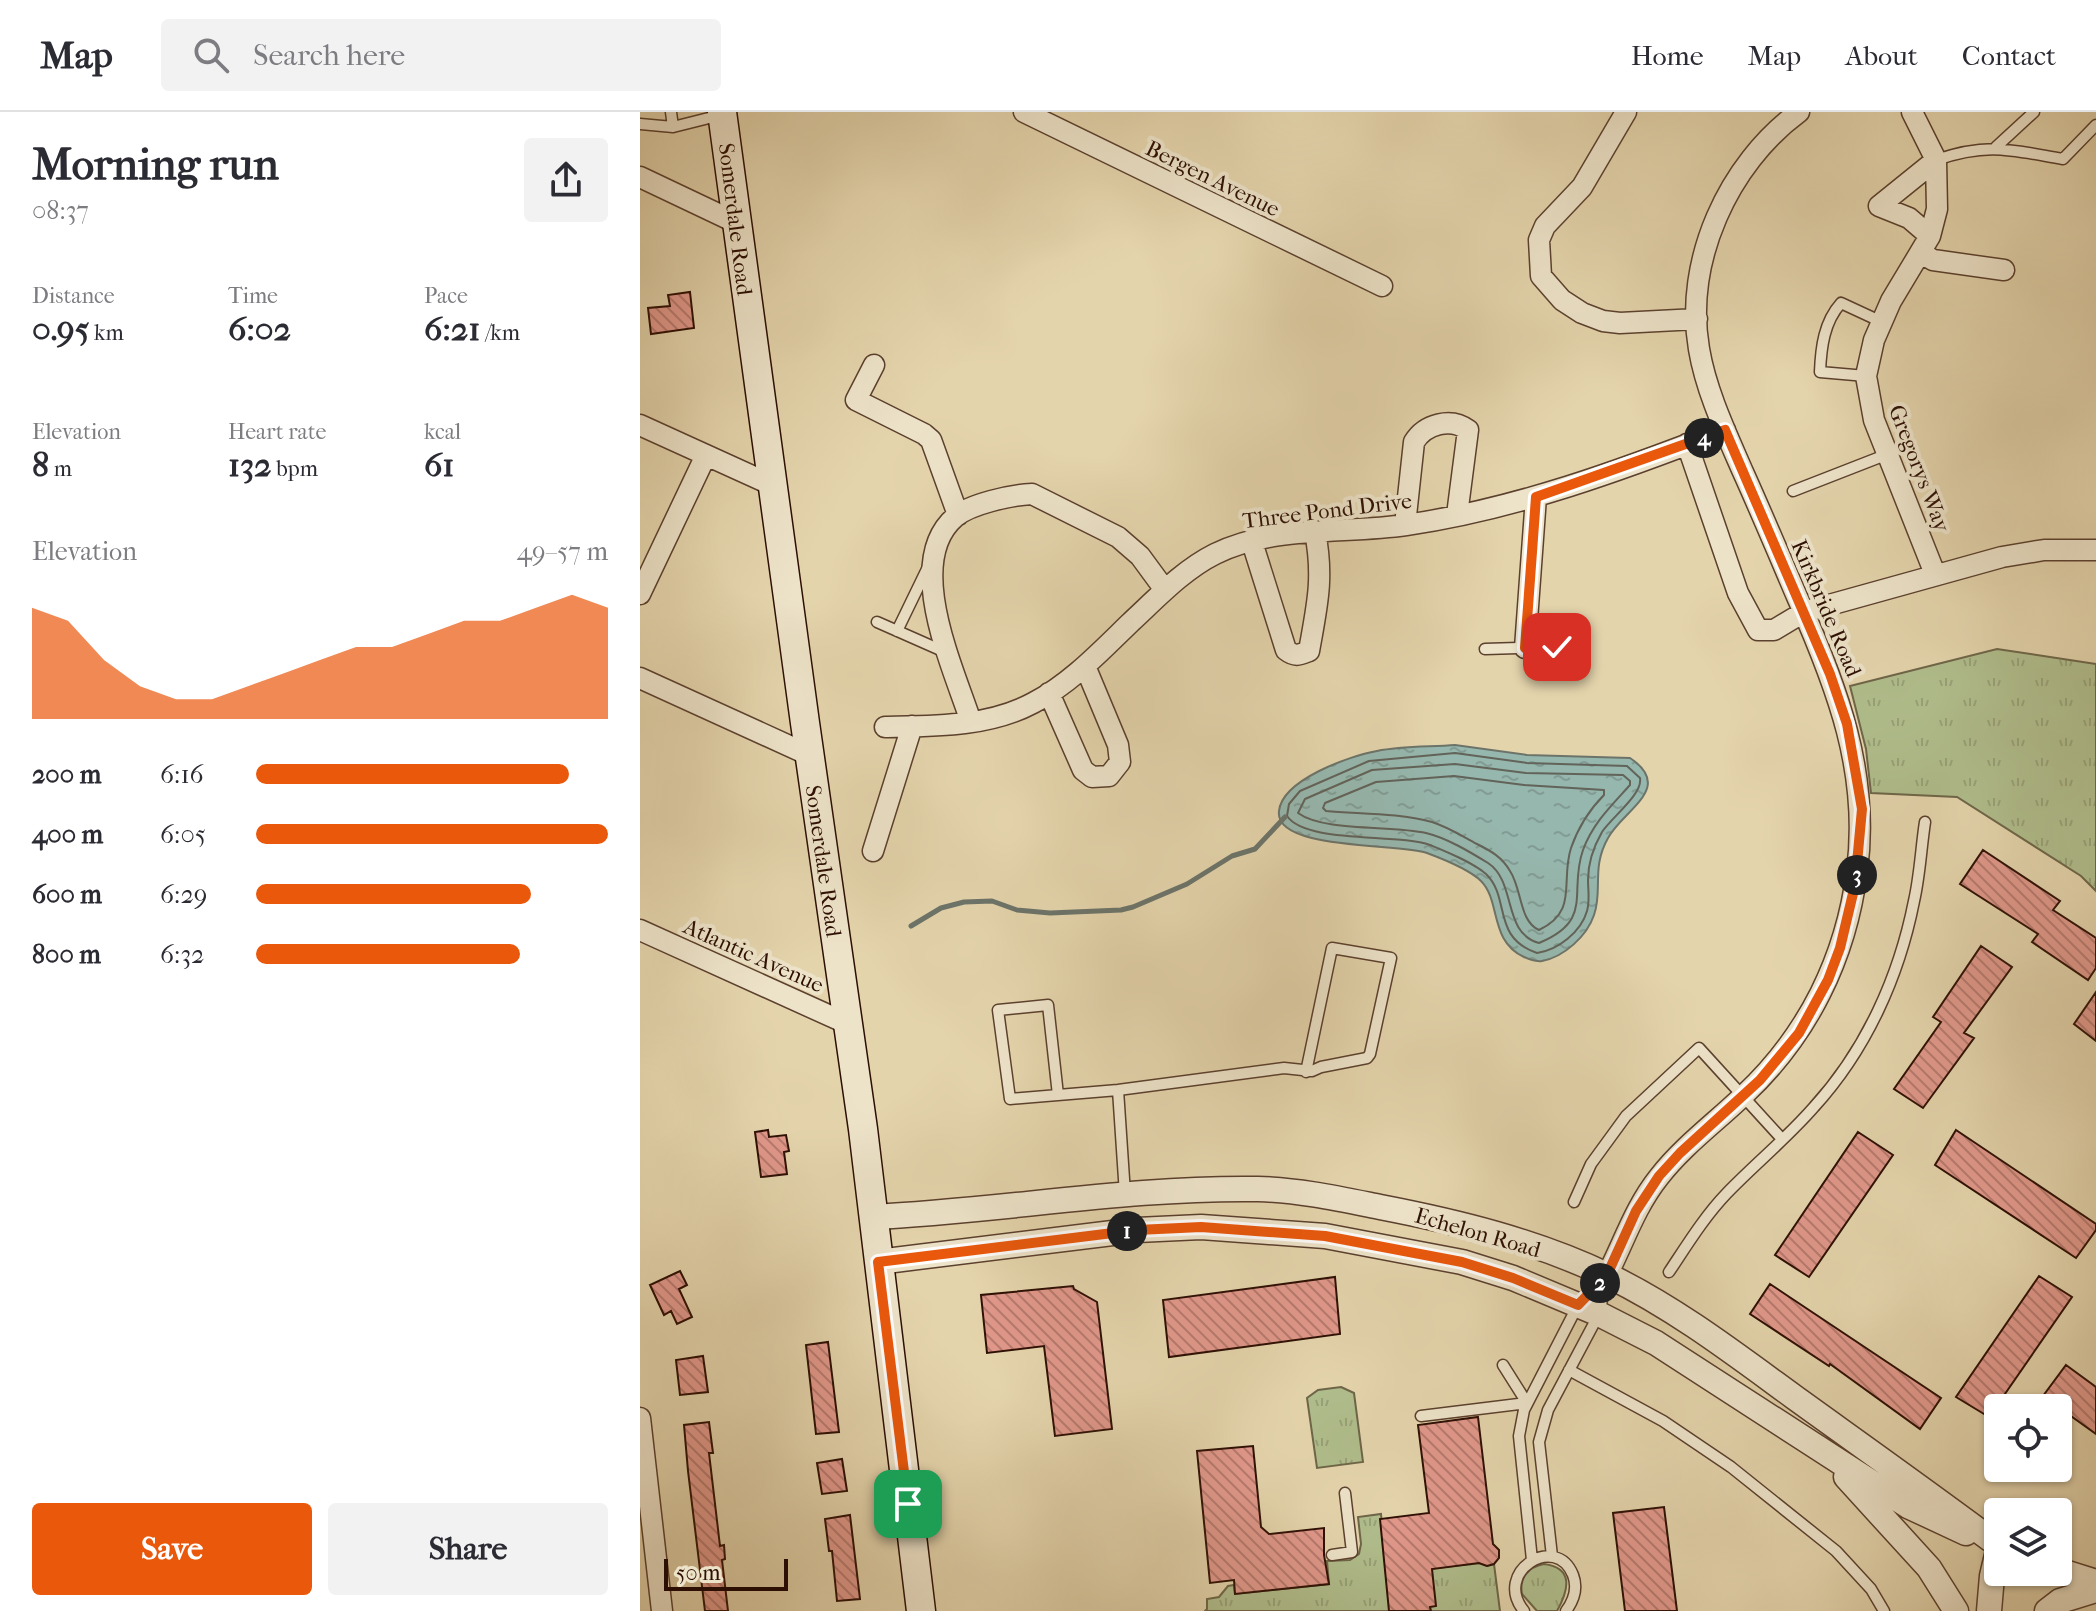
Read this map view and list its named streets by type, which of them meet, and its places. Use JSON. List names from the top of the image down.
{
  "streets": {
    "main road": ["Somerdale Road"],
    "street": [
      "Bergen Avenue",
      "Gregorys Way",
      "Three Pond Drive",
      "Kirkbride Road",
      "Atlantic Avenue",
      "Echelon Road"
    ]
  },
  "crossings": [
    ["Somerdale Road", "Atlantic Avenue"],
    ["Somerdale Road", "Echelon Road"],
    ["Three Pond Drive", "Kirkbride Road"],
    ["Kirkbride Road", "Echelon Road"]
  ],
  "scale_bar": "50 m",
  "page": {
    "header": "Map",
    "search": "Search here",
    "nav": [
      "Home",
      "Map",
      "About",
      "Contact"
    ],
    "heading": ["Morning run", "08:37"],
    "stats": [
      ["Distance", "0.95 km"],
      ["Time", "6:02"],
      ["Pace", "6:21 /km"],
      ["Elevation", "8 m"],
      ["Heart rate", "132 bpm"],
      ["kcal", "61"]
    ],
    "pins": [
      "4",
      "3",
      "1",
      "2"
    ],
    "chart": ["Elevation", "49–57 m"],
    "list": [
      {
        "name": "200 m",
        "note": "6:16"
      },
      {
        "name": "400 m",
        "note": "6:05"
      },
      {
        "name": "600 m",
        "note": "6:29"
      },
      {
        "name": "800 m",
        "note": "6:32"
      }
    ],
    "buttons": ["Save", "Share"],
    "scale": "50 m"
  }
}
